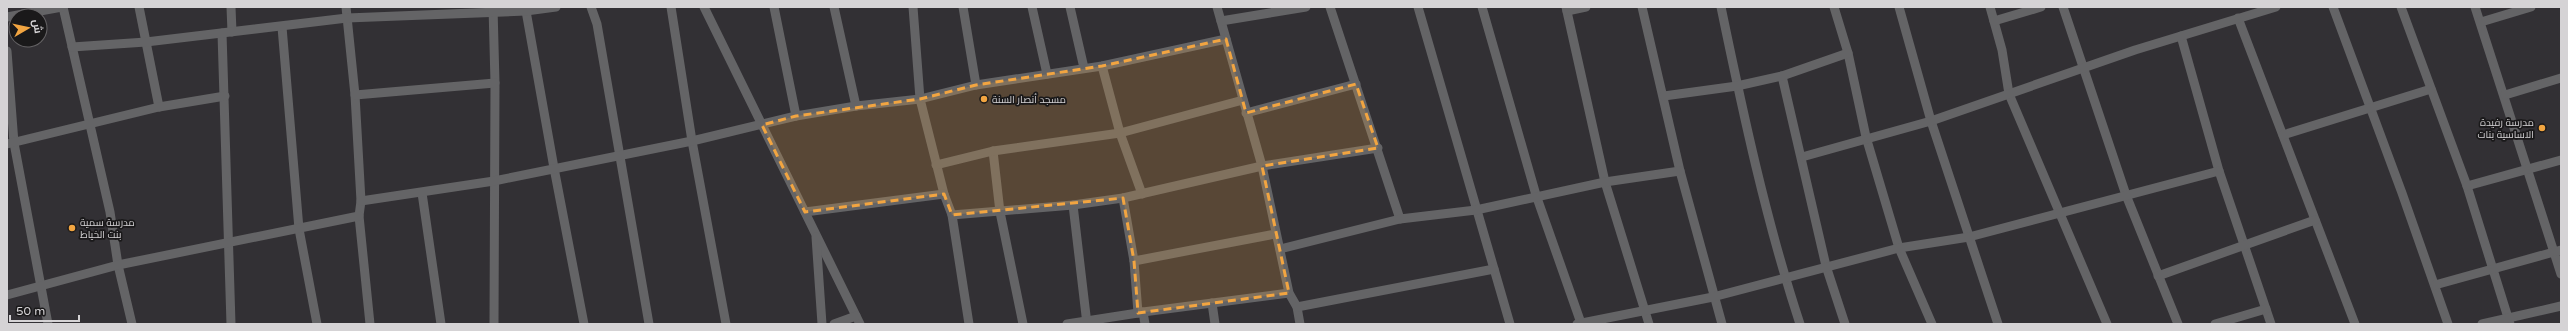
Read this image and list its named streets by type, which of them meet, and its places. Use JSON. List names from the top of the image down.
{
  "places": ["مسجد أنصار السنة", "مدرسة رفيدة الاساسية بنات", "مدرسة سمية بنت الخياط"],
  "scale_bar": "50 m",
  "north": "right"
}
